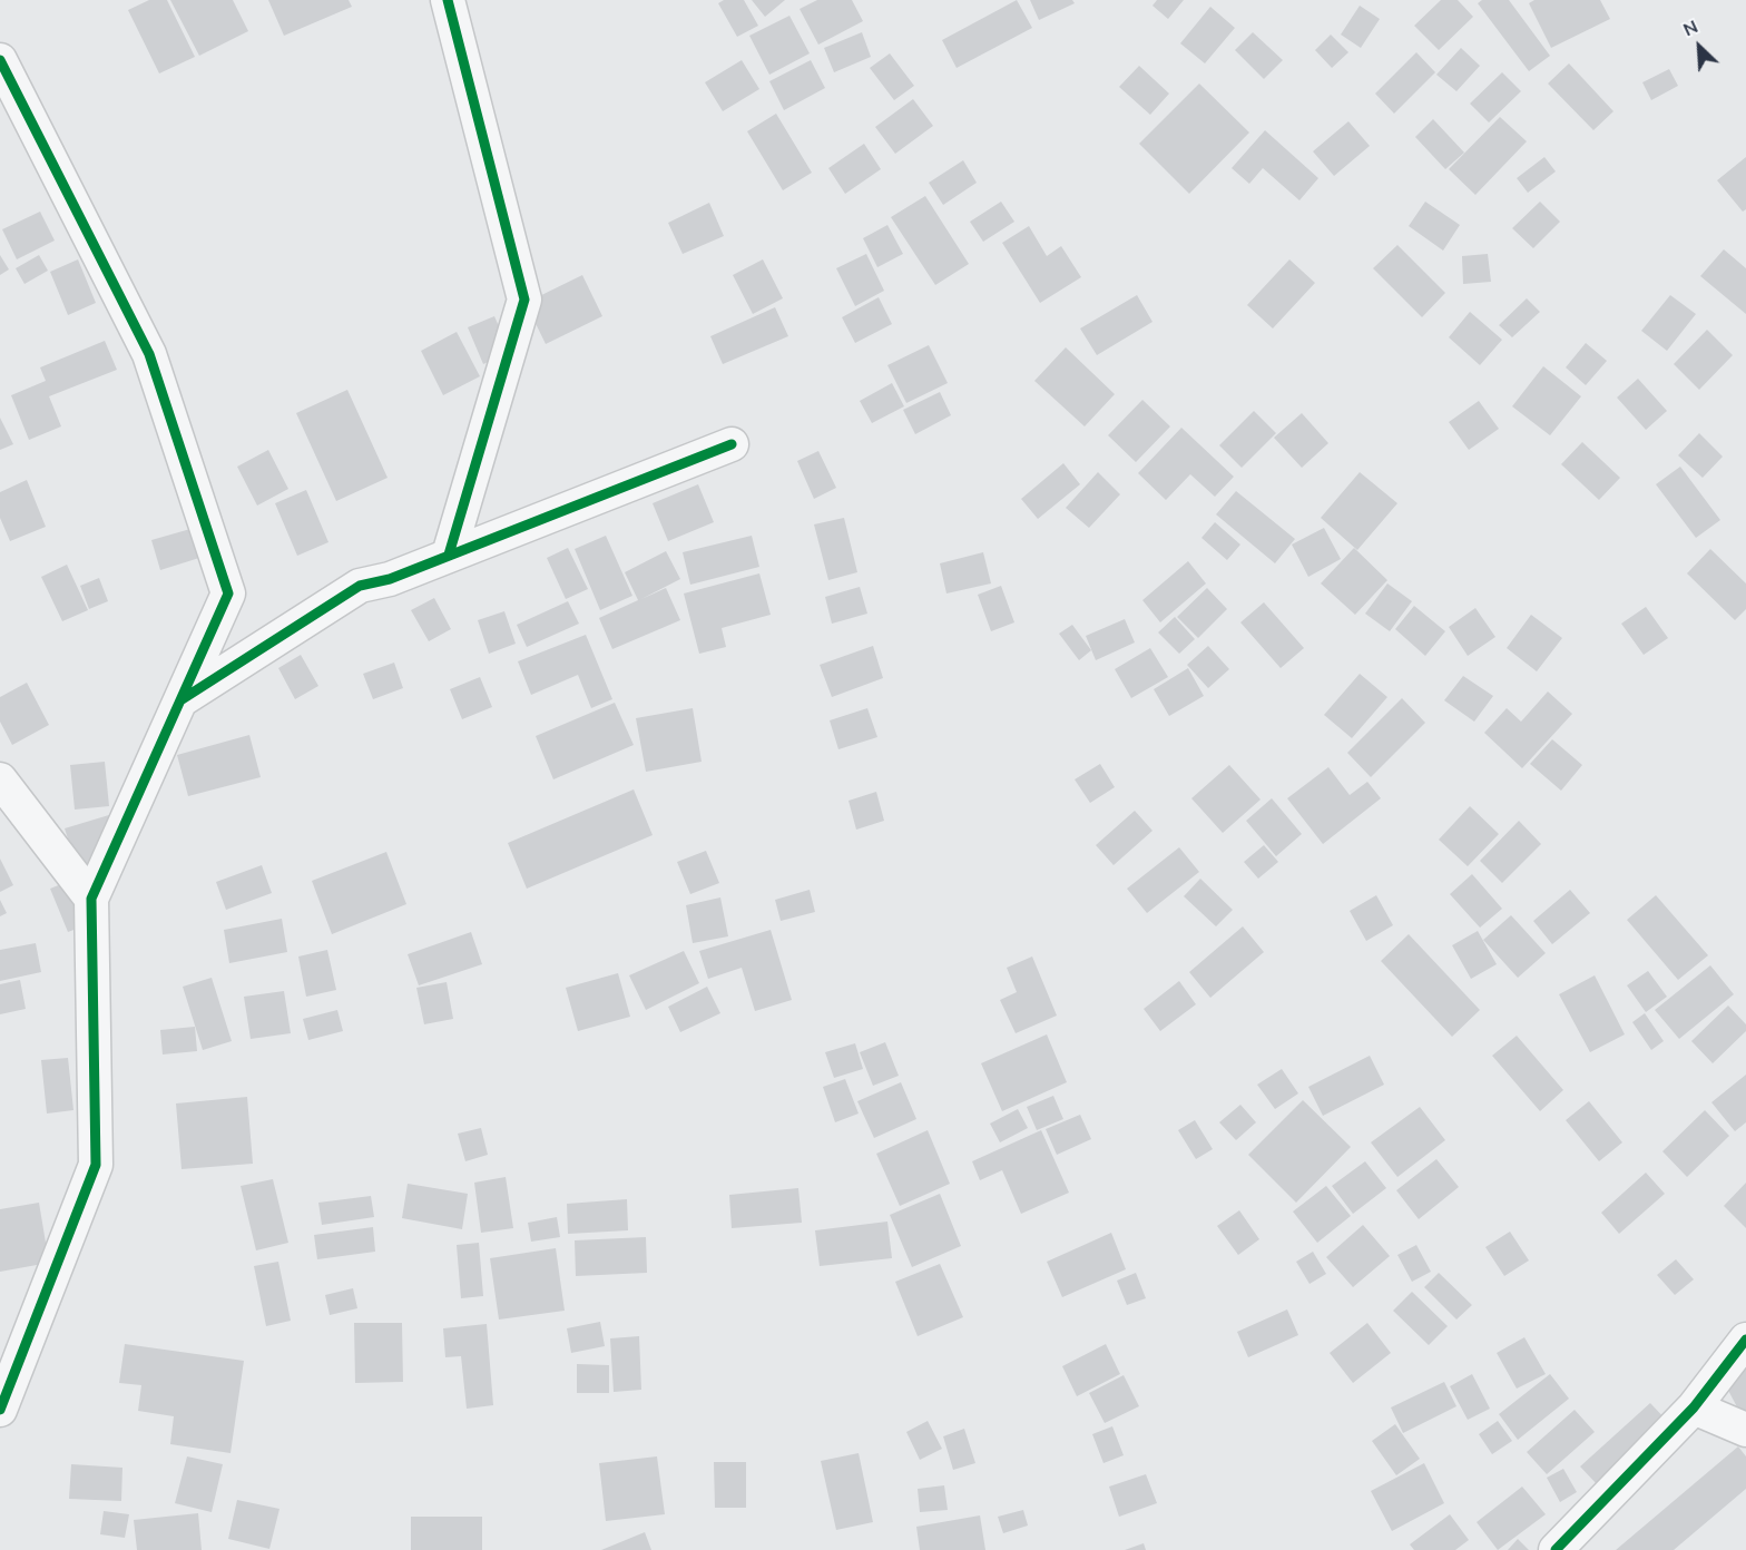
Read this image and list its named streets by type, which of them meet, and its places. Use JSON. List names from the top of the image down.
{
  "north": "top left"
}
